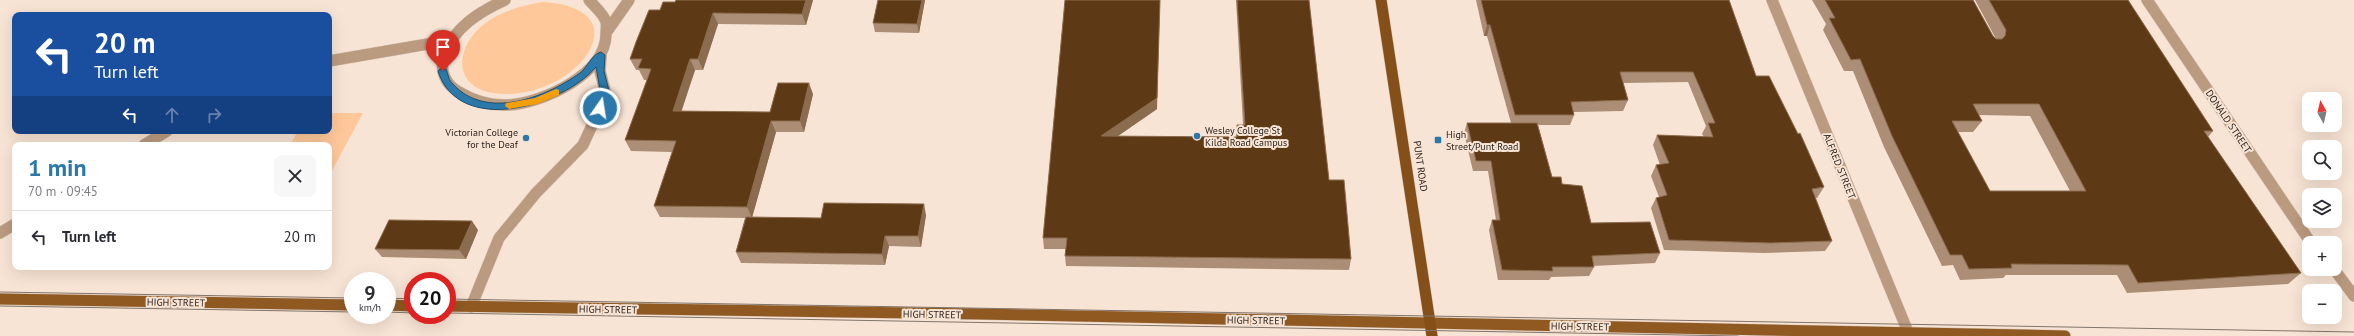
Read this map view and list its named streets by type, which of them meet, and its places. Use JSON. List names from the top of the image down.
{
  "streets": {
    "highway": ["PUNT ROAD"],
    "main road": ["HIGH STREET"],
    "street": ["DONALD STREET", "ALFRED STREET"]
  },
  "crossings": [
    ["PUNT ROAD", "HIGH STREET"],
    ["ALFRED STREET", "HIGH STREET"]
  ],
  "places": {
    "other": ["Wesley College St Kilda Road Campus", "Victorian College for the Deaf"],
    "transit": ["High Street/Punt Road"]
  },
  "north": "top",
  "page": {
    "turn": ["20 m", "Turn left"],
    "map_buttons": ["+", "−"],
    "heading": ["1 min", "70 m · 09:45"],
    "list": [
      {
        "name": "Turn left",
        "value": "20 m"
      }
    ],
    "speed": "9 km/h",
    "limit": "20"
  }
}
